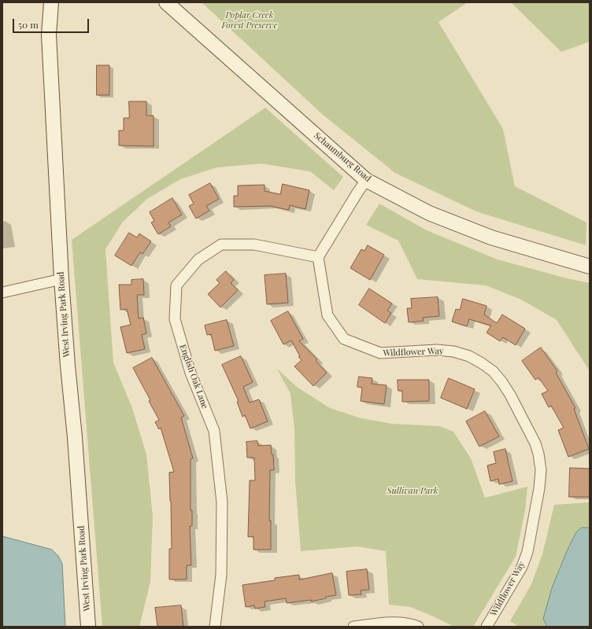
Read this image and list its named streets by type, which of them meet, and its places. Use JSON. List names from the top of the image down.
{
  "streets": {
    "main road": ["Schaumburg Road", "West Irving Park Road"],
    "street": ["Wildflower Way", "English Oak Lane"]
  },
  "crossings": [
    ["Wildflower Way", "English Oak Lane"]
  ],
  "parks": ["Poplar Creek Forest Preserve", "Sullivan Park"],
  "scale_bar": "50 m"
}
